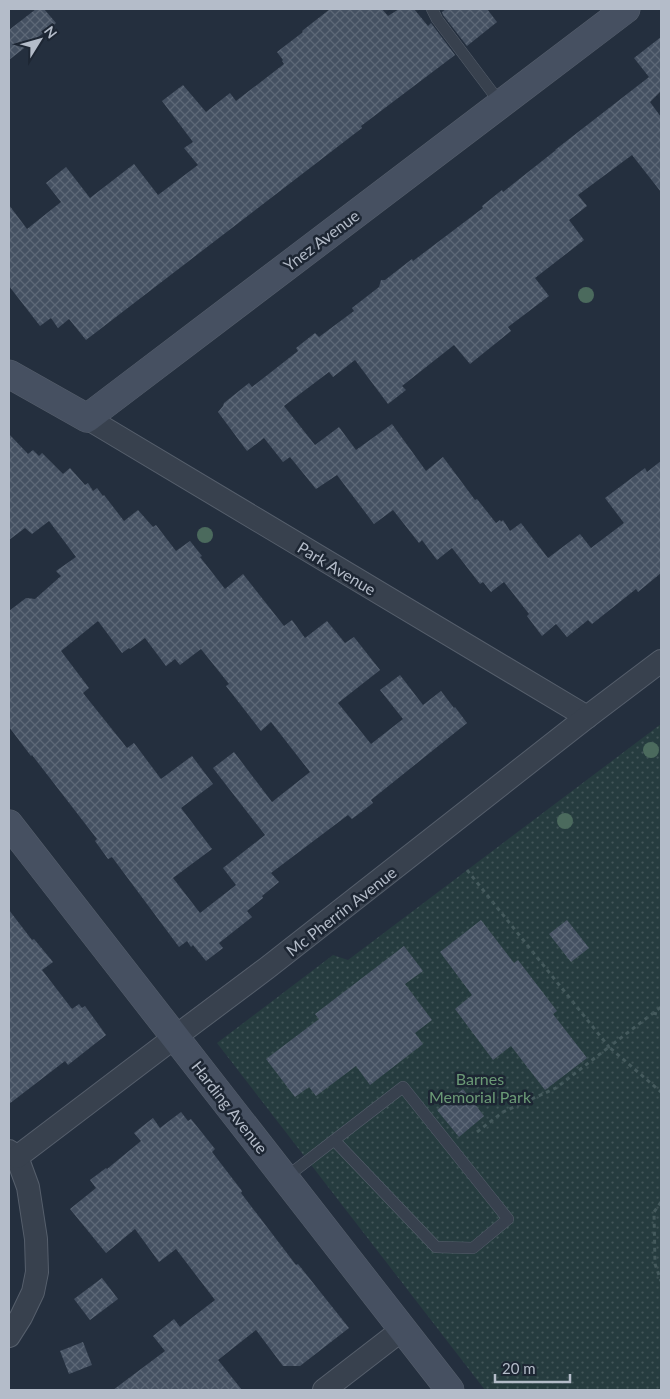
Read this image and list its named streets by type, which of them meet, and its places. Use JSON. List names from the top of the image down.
{
  "streets": {
    "street": [
      "Ynez Avenue",
      "Park Avenue",
      "Mc Pherrin Avenue",
      "Harding Avenue"
    ]
  },
  "crossings": [
    ["Ynez Avenue", "Park Avenue"],
    ["Park Avenue", "Mc Pherrin Avenue"],
    ["Mc Pherrin Avenue", "Harding Avenue"]
  ],
  "parks": ["Barnes Memorial Park"],
  "scale_bar": "20 m",
  "north": "top right"
}
